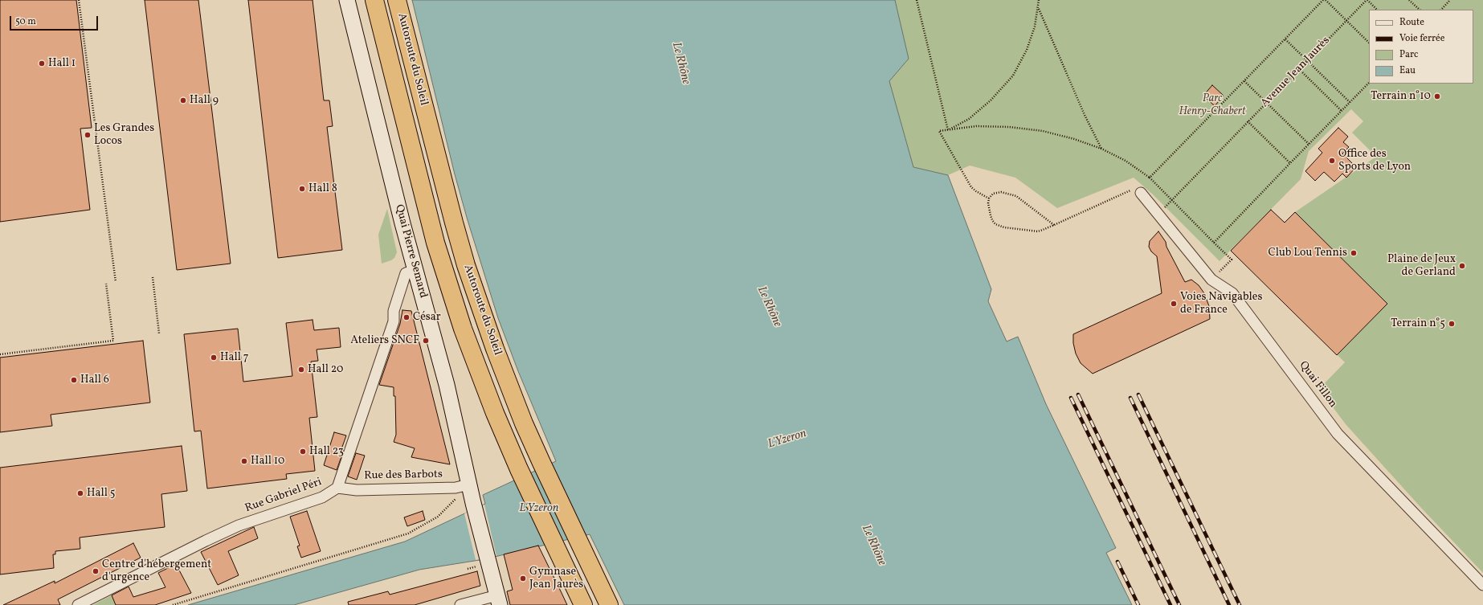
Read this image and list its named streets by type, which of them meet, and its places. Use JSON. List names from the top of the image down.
{
  "streets": {
    "highway": ["Autoroute du Soleil"],
    "main road": ["Quai Pierre Semard"],
    "street": ["Quai Fillon", "Rue des Barbots", "Rue Gabriel Péri"],
    "path": ["Avenue Jean Jaurès"]
  },
  "crossings": [
    ["Quai Pierre Semard", "Rue des Barbots"],
    ["Quai Pierre Semard", "Rue Gabriel Péri"],
    ["Rue des Barbots", "Rue Gabriel Péri"]
  ],
  "water": ["Le Rhône", "L'Yzeron"],
  "parks": ["Parc Henry-Chabert"],
  "places": [
    "Hall 1",
    "Terrain n°10",
    "Hall 9",
    "Les Grandes Locos",
    "Office des Sports de Lyon",
    "Hall 8",
    "Club Lou Tennis",
    "Plaine de Jeux de Gerland",
    "Voies Navigables de France",
    "César",
    "Terrain n°5",
    "Ateliers SNCF",
    "Hall 7",
    "Hall 20",
    "Hall 6",
    "Hall 23",
    "Hall 10",
    "Hall 5",
    "Centre d'hébergement d'urgence",
    "Gymnase Jean Jaurès"
  ],
  "legend": [
    "Route",
    "Voie ferrée",
    "Parc",
    "Eau"
  ],
  "scale_bar": "50 m"
}
